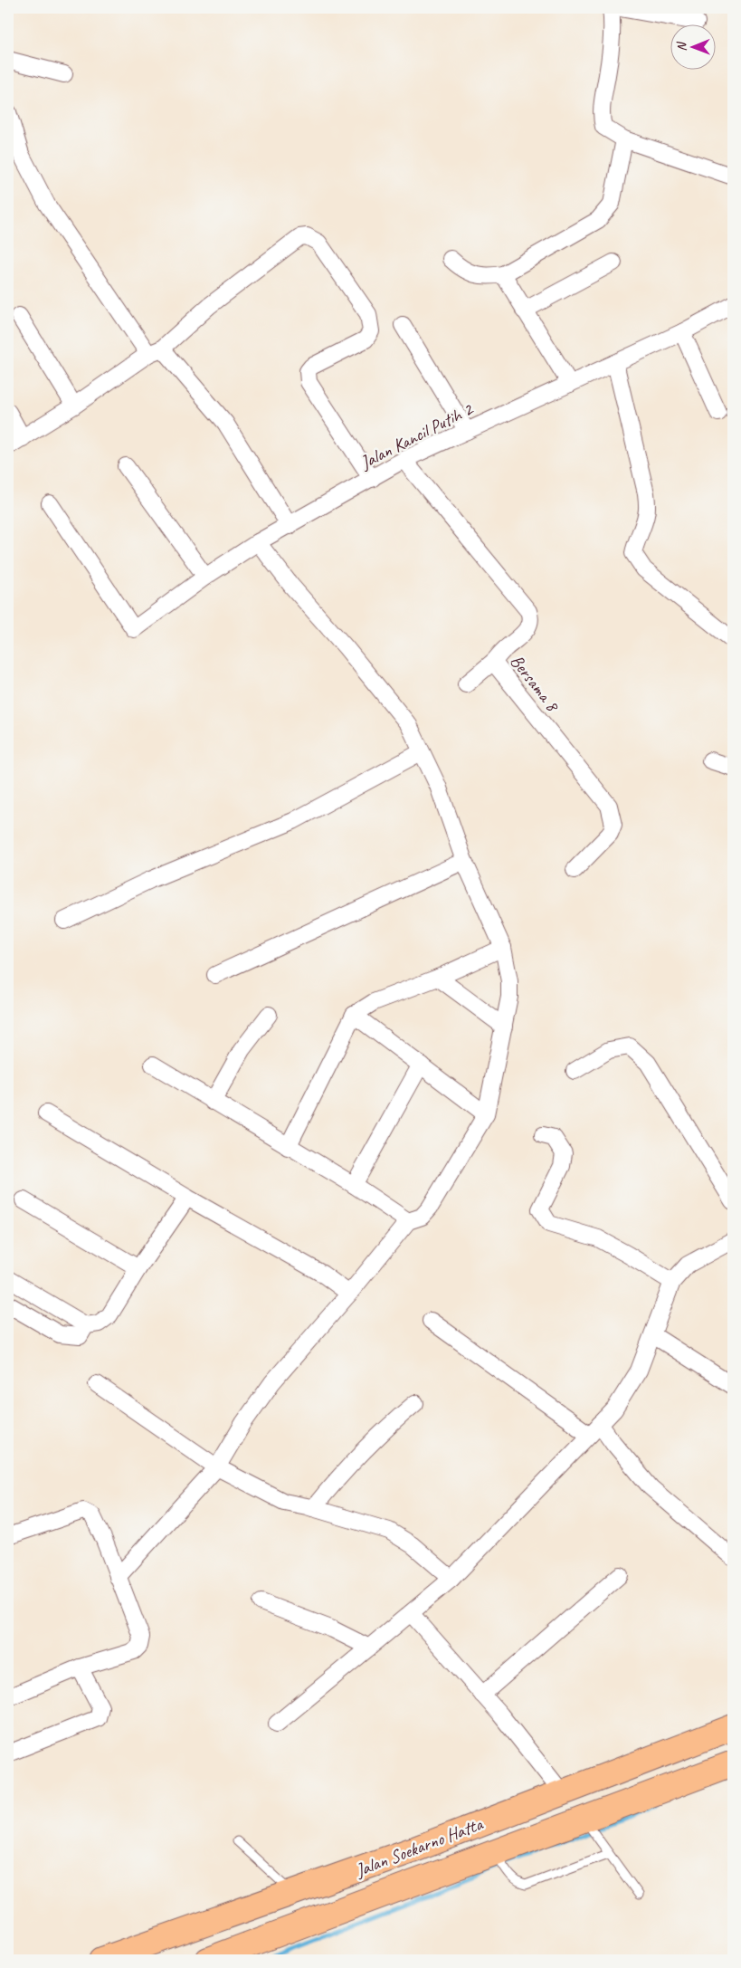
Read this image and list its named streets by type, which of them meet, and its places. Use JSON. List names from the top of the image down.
{
  "streets": {
    "highway": ["Jalan Soekarno Hatta"],
    "street": ["Jalan Kancil Putih 2", "Bersama 8"]
  },
  "crossings": [
    ["Jalan Kancil Putih 2", "Bersama 8"]
  ],
  "north": "left"
}
